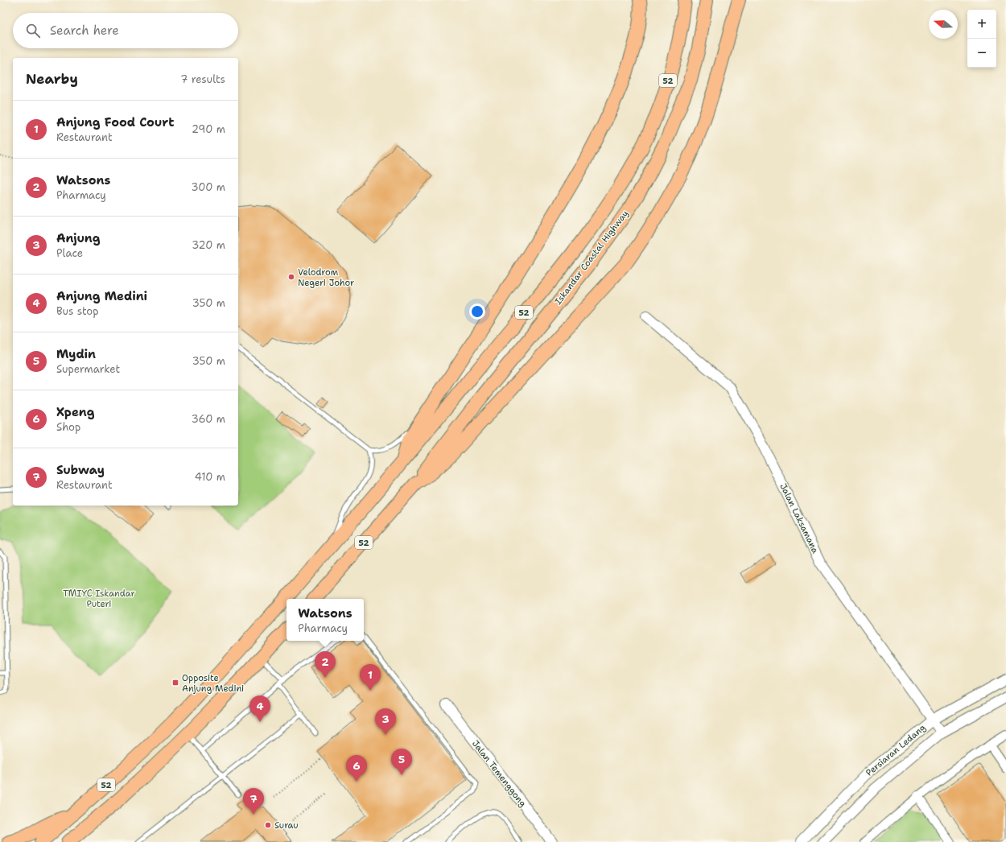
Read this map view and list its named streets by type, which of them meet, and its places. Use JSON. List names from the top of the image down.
{
  "streets": {
    "highway": ["52", "Iskandar Coastal Highway"],
    "street": ["Jalan Laksamana", "Persiaran Ledang", "Jalan Temenggong"]
  },
  "crossings": [
    ["52", "Iskandar Coastal Highway"],
    ["Jalan Laksamana", "Persiaran Ledang"]
  ],
  "parks": ["TMIYC Iskandar Puteri"],
  "places": {
    "other": ["Velodrom Negeri Johor", "Surau"],
    "transit": ["Opposite Anjung Medini"]
  },
  "north": "left",
  "page": {
    "map_buttons": ["+", "−"],
    "search": "Search here",
    "heading": ["Nearby", "7 results"],
    "list": [
      {
        "mark": "1",
        "name": "Anjung Food Court",
        "note": "Restaurant",
        "value": "290 m"
      },
      {
        "mark": "2",
        "name": "Watsons",
        "note": "Pharmacy",
        "value": "300 m"
      },
      {
        "mark": "3",
        "name": "Anjung",
        "note": "Place",
        "value": "320 m"
      },
      {
        "mark": "4",
        "name": "Anjung Medini",
        "note": "Bus stop",
        "value": "350 m"
      },
      {
        "mark": "5",
        "name": "Mydin",
        "note": "Supermarket",
        "value": "350 m"
      },
      {
        "mark": "6",
        "name": "Xpeng",
        "note": "Shop",
        "value": "360 m"
      },
      {
        "mark": "7",
        "name": "Subway",
        "note": "Restaurant",
        "value": "410 m"
      }
    ],
    "popup": ["Watsons", "Pharmacy"],
    "pins": [
      "2",
      "1",
      "4",
      "3",
      "5",
      "6",
      "7"
    ]
  }
}
